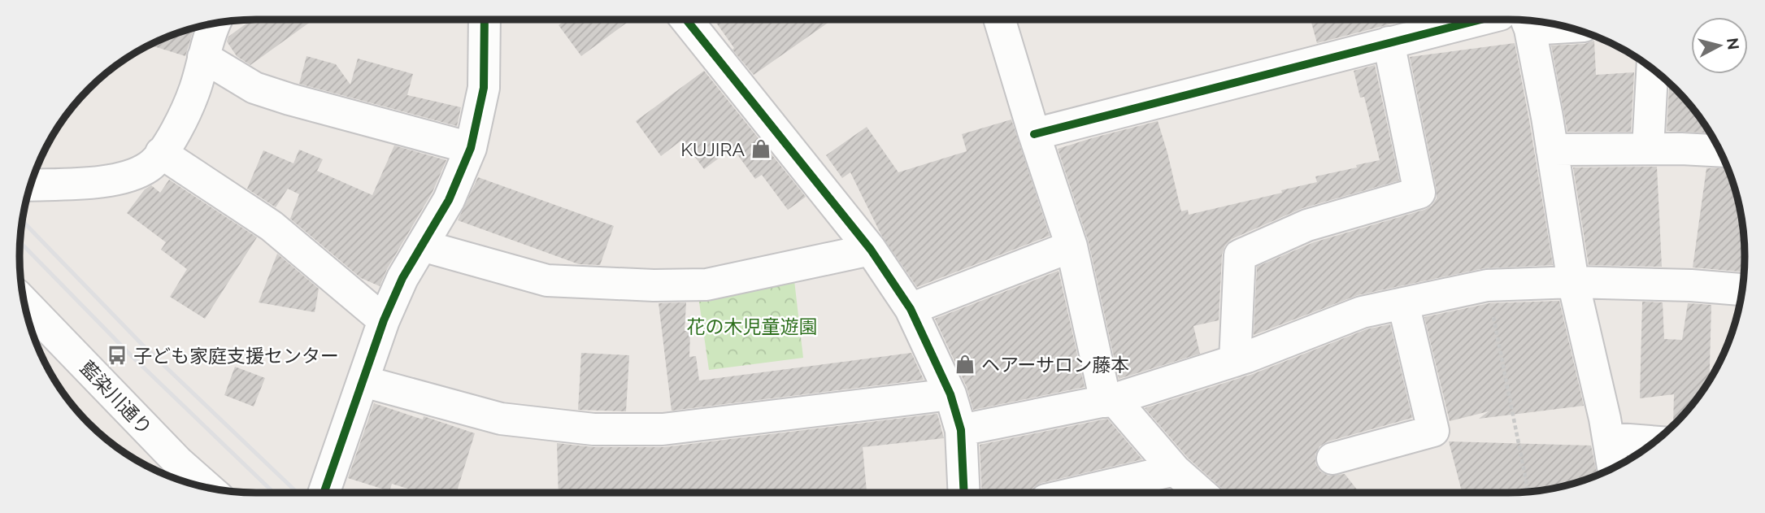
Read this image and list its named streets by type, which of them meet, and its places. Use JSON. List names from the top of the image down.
{
  "streets": {
    "street": ["藍染川通り"]
  },
  "parks": ["花の木児童遊園"],
  "places": {
    "shop": ["KUJIRA", "ヘアーサロン藤本"],
    "bus stop": ["子ども家庭支援センター"]
  },
  "north": "right"
}
